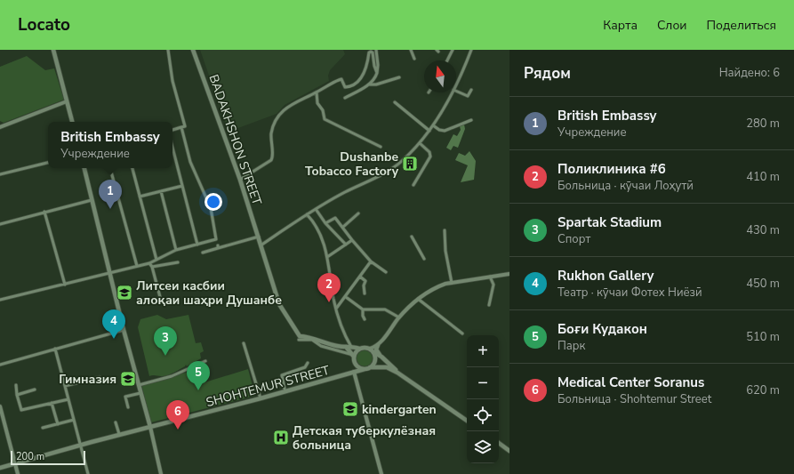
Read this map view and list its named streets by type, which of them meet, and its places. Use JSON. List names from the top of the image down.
{
  "streets": {
    "main road": ["BADAKHSHON STREET", "SHOHTEMUR STREET"]
  },
  "crossings": [
    ["BADAKHSHON STREET", "SHOHTEMUR STREET"]
  ],
  "places": {
    "building": ["Dushanbe Tobacco Factory"],
    "school or university": ["Литсеи касбии алоқаи шаҳри Душанбе", "Гимназия", "kindergarten"],
    "hospital": ["Детская туберкулёзная больница"]
  },
  "scale_bar": "200 m",
  "north": "top",
  "page": {
    "header": "Locato",
    "nav": ["Карта", "Слои", "Поделиться"],
    "heading": ["Рядом", "Найдено: 6"],
    "list": [
      {
        "mark": "1",
        "name": "British Embassy",
        "note": "Учреждение",
        "value": "280 m"
      },
      {
        "mark": "2",
        "name": "Поликлиника #6",
        "note": "Больница · кӯчаи Лоҳутӣ",
        "value": "410 m"
      },
      {
        "mark": "3",
        "name": "Spartak Stadium",
        "note": "Спорт",
        "value": "430 m"
      },
      {
        "mark": "4",
        "name": "Rukhon Gallery",
        "note": "Театр · кӯчаи Фотех Ниёзӣ",
        "value": "450 m"
      },
      {
        "mark": "5",
        "name": "Боғи Кудакон",
        "note": "Парк",
        "value": "510 m"
      },
      {
        "mark": "6",
        "name": "Medical Center Soranus",
        "note": "Больница · Shohtemur Street",
        "value": "620 m"
      }
    ],
    "popup": ["British Embassy", "Учреждение"],
    "pins": [
      "1",
      "2",
      "4",
      "3",
      "5",
      "6"
    ],
    "map_buttons": ["+", "−"],
    "scale": "200 m"
  }
}
